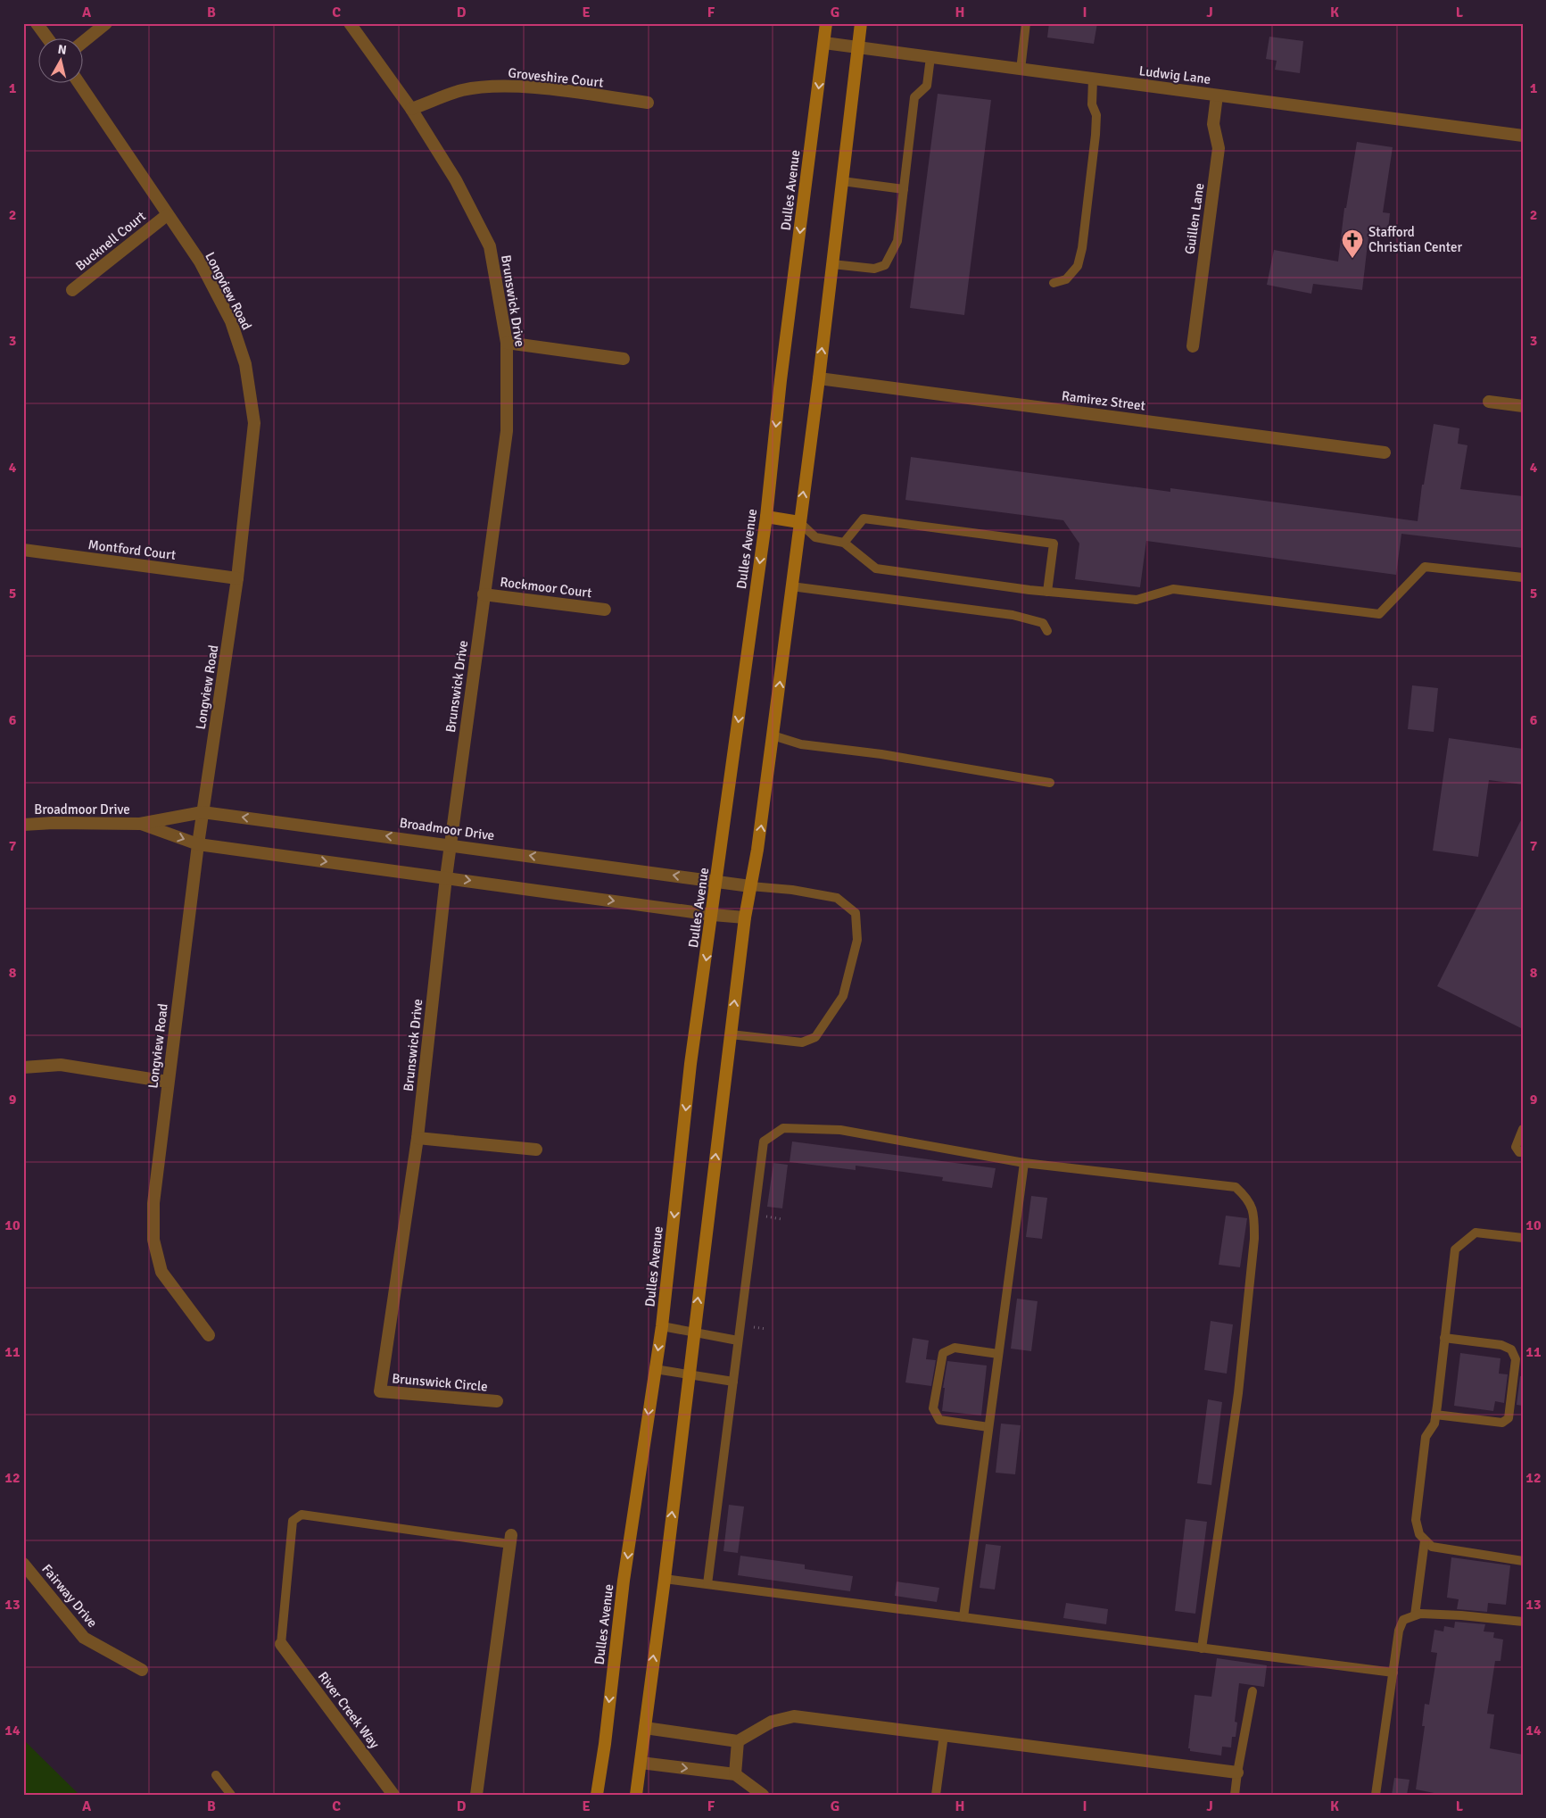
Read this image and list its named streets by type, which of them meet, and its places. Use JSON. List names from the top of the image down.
{
  "streets": {
    "main road": ["Dulles Avenue"],
    "street": [
      "Ludwig Lane",
      "Groveshire Court",
      "Guillen Lane",
      "Bucknell Court",
      "Longview Road",
      "Brunswick Drive",
      "Ramirez Street",
      "Montford Court",
      "Rockmoor Court",
      "Broadmoor Drive",
      "Brunswick Circle",
      "Fairway Drive",
      "River Creek Way"
    ]
  },
  "crossings": [
    ["Ludwig Lane", "Dulles Avenue"],
    ["Ludwig Lane", "Guillen Lane"],
    ["Groveshire Court", "Brunswick Drive"],
    ["Dulles Avenue", "Broadmoor Drive"],
    ["Bucknell Court", "Longview Road"],
    ["Longview Road", "Montford Court"],
    ["Longview Road", "Broadmoor Drive"],
    ["Brunswick Drive", "Rockmoor Court"],
    ["Brunswick Drive", "Broadmoor Drive"],
    ["Brunswick Drive", "Brunswick Circle"]
  ],
  "places": {
    "church": ["Stafford Christian Center"]
  },
  "north": "top",
  "grid": {
    "columns": [
      "A",
      "B",
      "C",
      "D",
      "E",
      "F",
      "G",
      "H",
      "I",
      "J",
      "K",
      "L"
    ],
    "rows": [
      "1",
      "2",
      "3",
      "4",
      "5",
      "6",
      "7",
      "8",
      "9",
      "10",
      "11",
      "12",
      "13",
      "14"
    ]
  }
}
